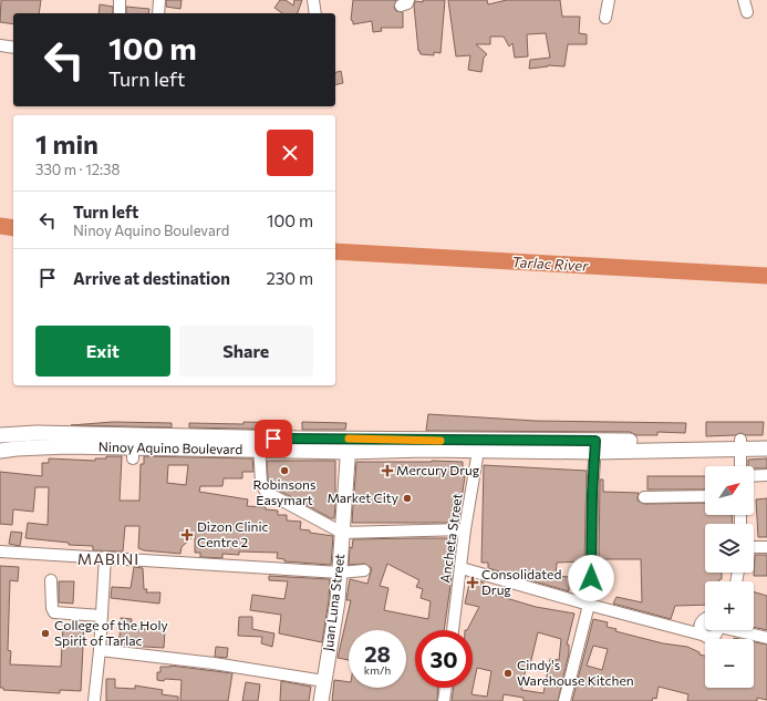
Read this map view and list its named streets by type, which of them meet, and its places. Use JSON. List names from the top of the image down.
{
  "streets": {
    "main road": ["Ninoy Aquino Boulevard", "Juan Luna Street"],
    "street": ["Ancheta Street"]
  },
  "crossings": [
    ["Ninoy Aquino Boulevard", "Ancheta Street"],
    ["Ninoy Aquino Boulevard", "Juan Luna Street"]
  ],
  "districts": ["MABINI"],
  "water": ["Tarlac River"],
  "places": {
    "other": [
      "Robinsons Easymart",
      "Market City",
      "College of the Holy Spirit of Tarlac",
      "Cindy's Warehouse Kitchen"
    ],
    "health": ["Mercury Drug", "Dizon Clinic Centre 2", "Consolidated Drug"]
  },
  "north": "top right",
  "page": {
    "turn": ["100 m", "Turn left"],
    "heading": ["1 min", "330 m · 12:38"],
    "list": [
      {
        "name": "Turn left",
        "note": "Ninoy Aquino Boulevard",
        "value": "100 m"
      },
      {
        "name": "Arrive at destination",
        "value": "230 m"
      }
    ],
    "buttons": ["Exit", "Share"],
    "map_buttons": ["+", "−"],
    "speed": "28 km/h",
    "limit": "30"
  }
}
